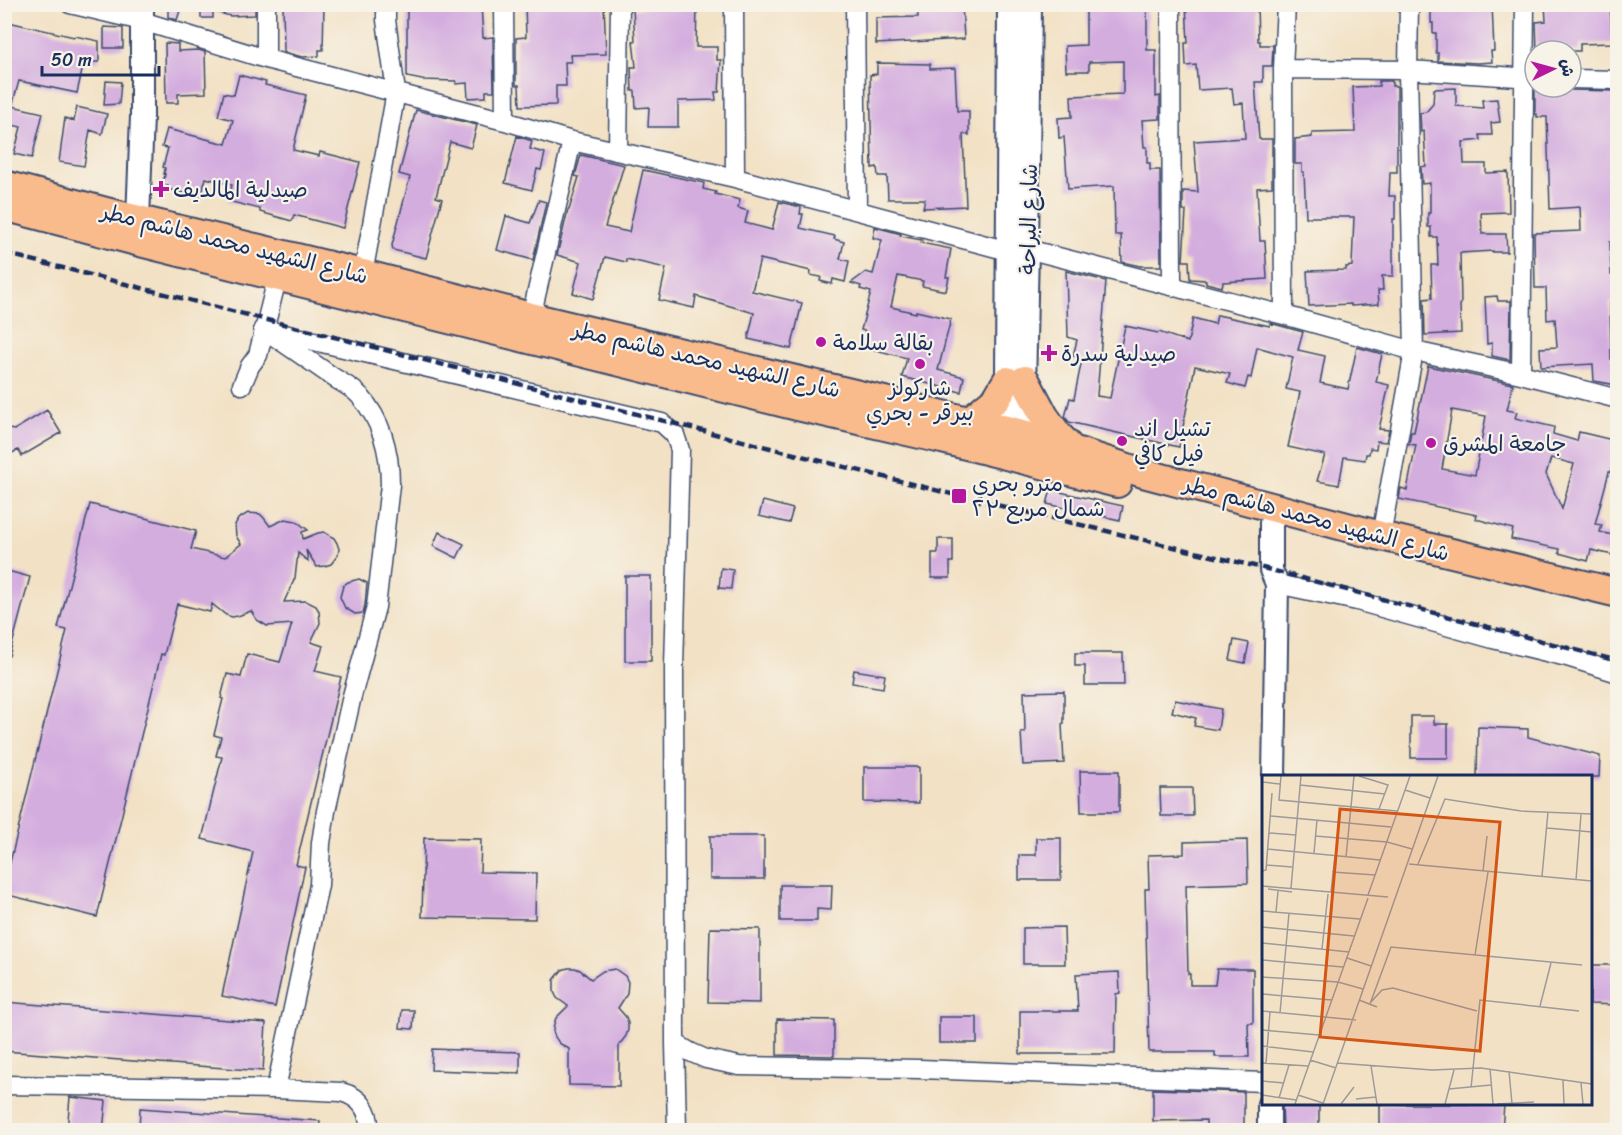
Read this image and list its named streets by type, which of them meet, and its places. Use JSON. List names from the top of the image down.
{
  "streets": {
    "main road": ["شارع الشهيد محمد هاشم مطر"],
    "street": ["شارع البراحة"]
  },
  "crossings": [
    ["شارع البراحة", "شارع الشهيد محمد هاشم مطر"]
  ],
  "places": {
    "health": ["صيدلية المالديف", "صيدلية سدرة"],
    "other": [
      "بقالة سلامة",
      "شاركولز بيرقر - بحري",
      "تشيل اند فيل كافي",
      "جامعة المشرق"
    ],
    "transit": ["مترو بحري شمال مربع ٢٣"]
  },
  "scale_bar": "50 m",
  "north": "right"
}
